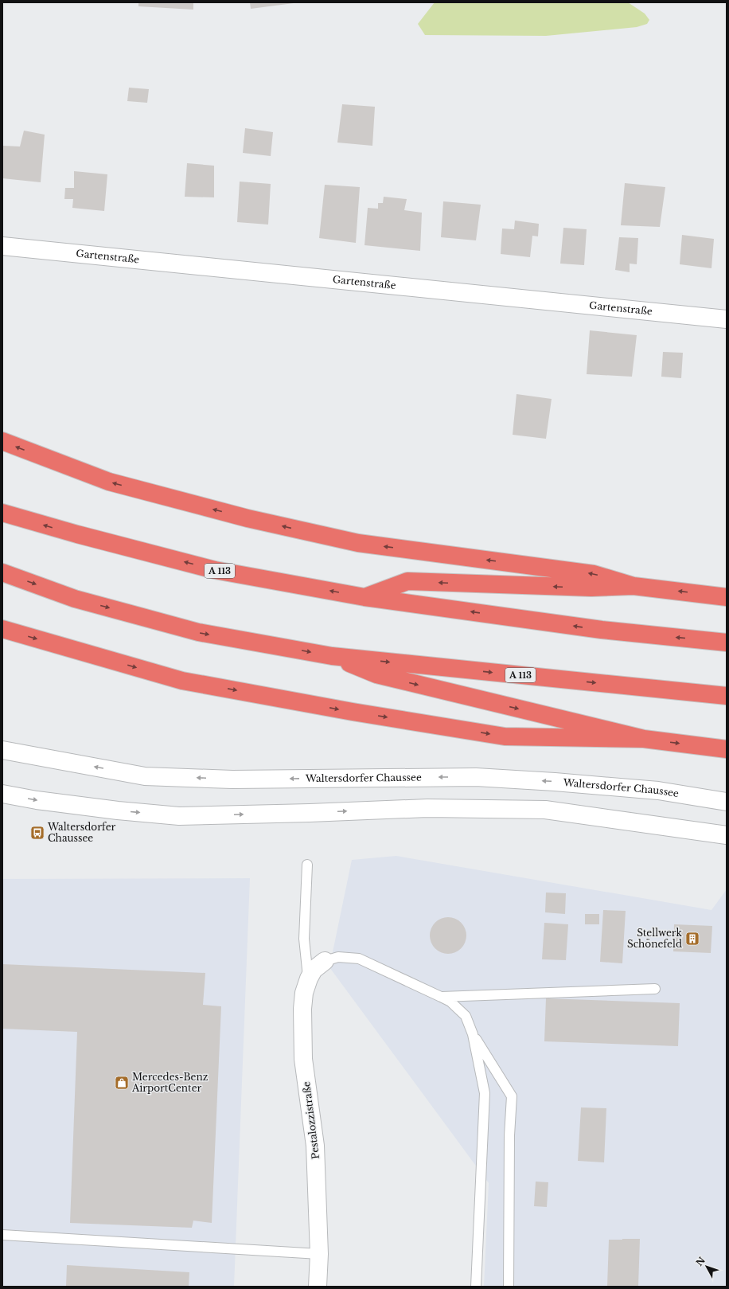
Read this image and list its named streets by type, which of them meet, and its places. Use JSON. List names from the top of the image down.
{
  "streets": {
    "highway": ["A 113"],
    "main road": ["Gartenstraße", "Waltersdorfer Chaussee", "Pestalozzistraße"]
  },
  "places": {
    "bus stop": ["Waltersdorfer Chaussee"],
    "building": ["Stellwerk Schönefeld"],
    "shop": ["Mercedes-Benz AirportCenter"]
  },
  "north": "top left"
}
